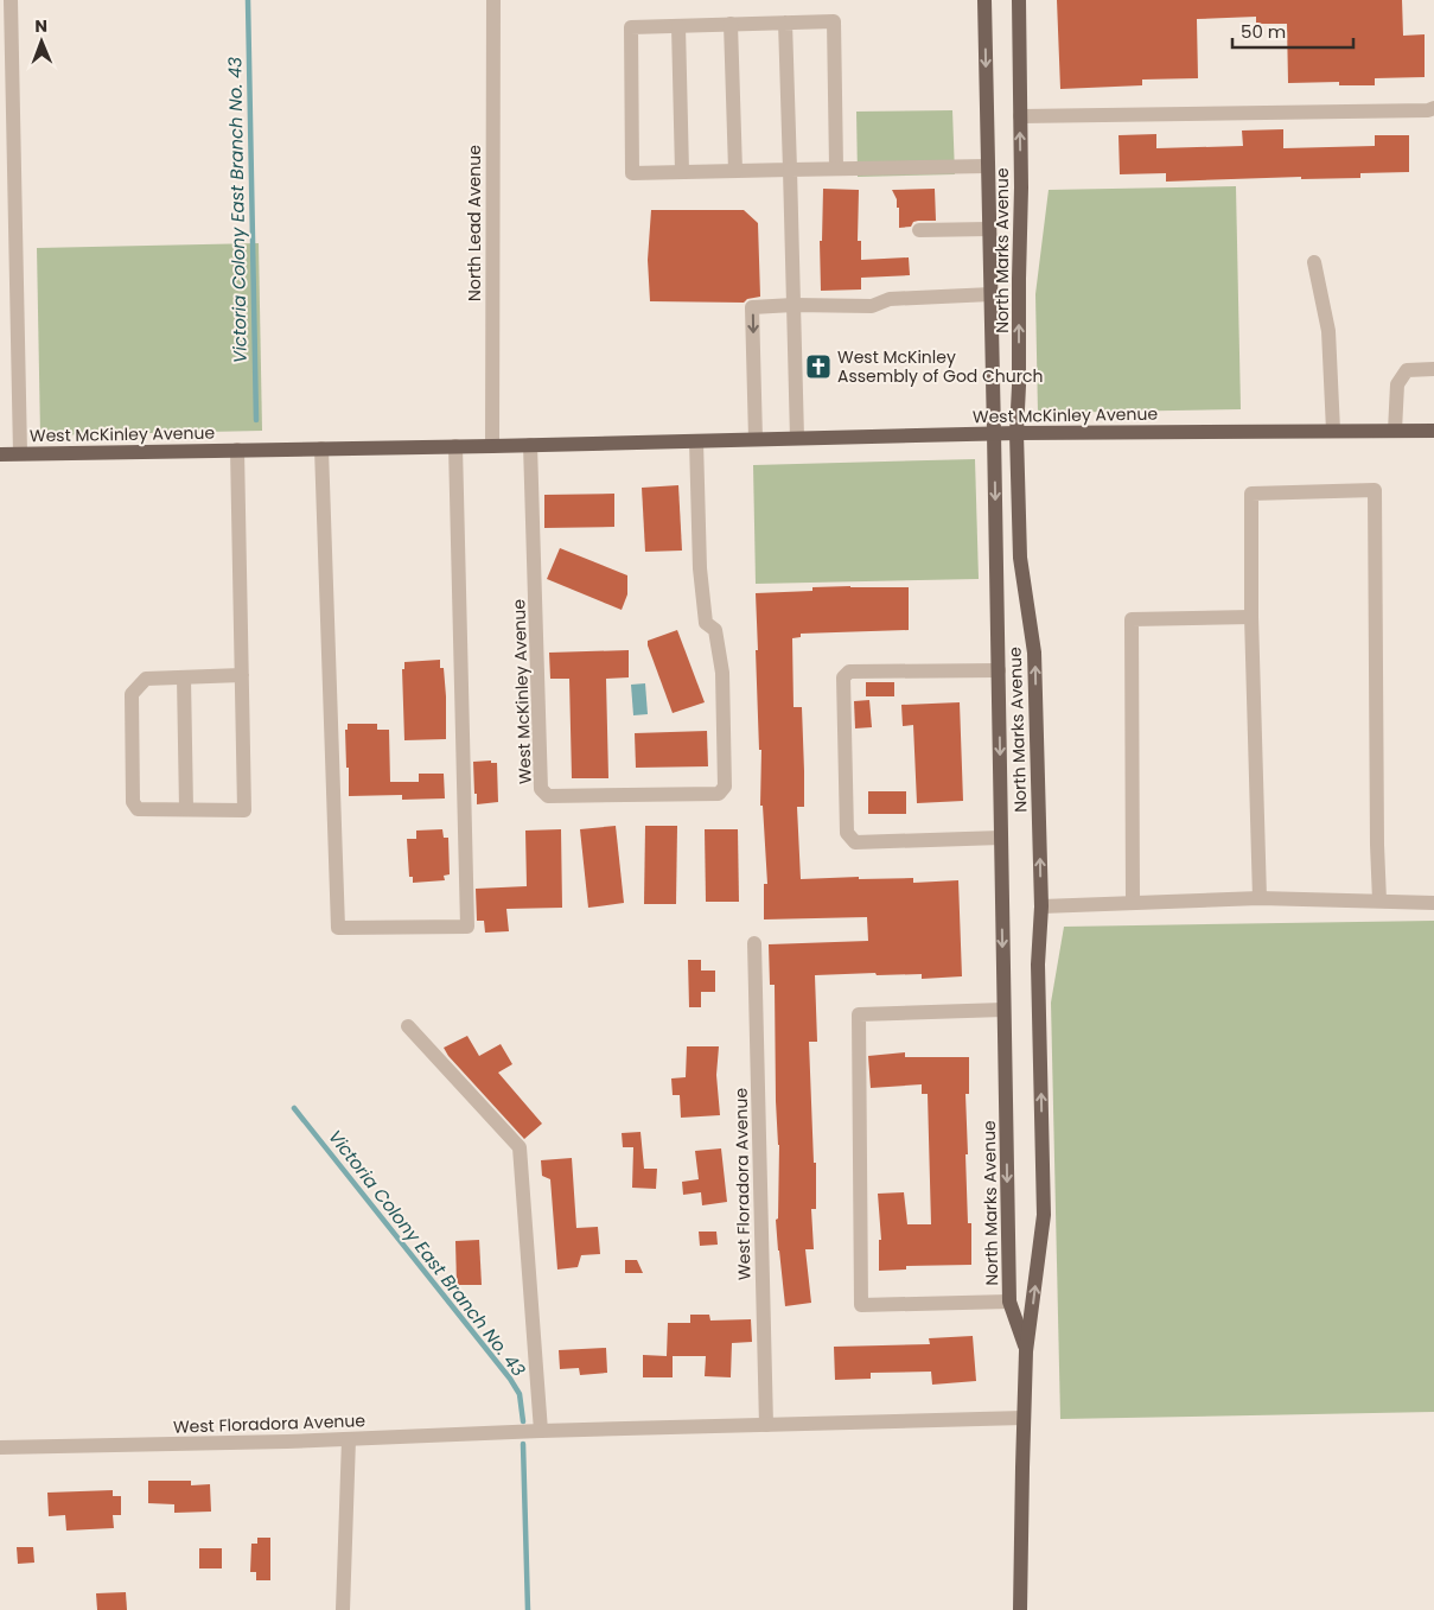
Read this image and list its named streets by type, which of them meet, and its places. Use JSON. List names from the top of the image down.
{
  "streets": {
    "main road": ["North Marks Avenue", "West McKinley Avenue"],
    "street": ["North Lead Avenue", "West Floradora Avenue"]
  },
  "crossings": [
    ["North Lead Avenue", "West McKinley Avenue"],
    ["North Marks Avenue", "West McKinley Avenue"],
    ["North Marks Avenue", "West Floradora Avenue"]
  ],
  "water": ["Victoria Colony East Branch No. 43"],
  "places": {
    "church": ["West McKinley Assembly of God Church"]
  },
  "scale_bar": "50 m",
  "north": "top"
}
